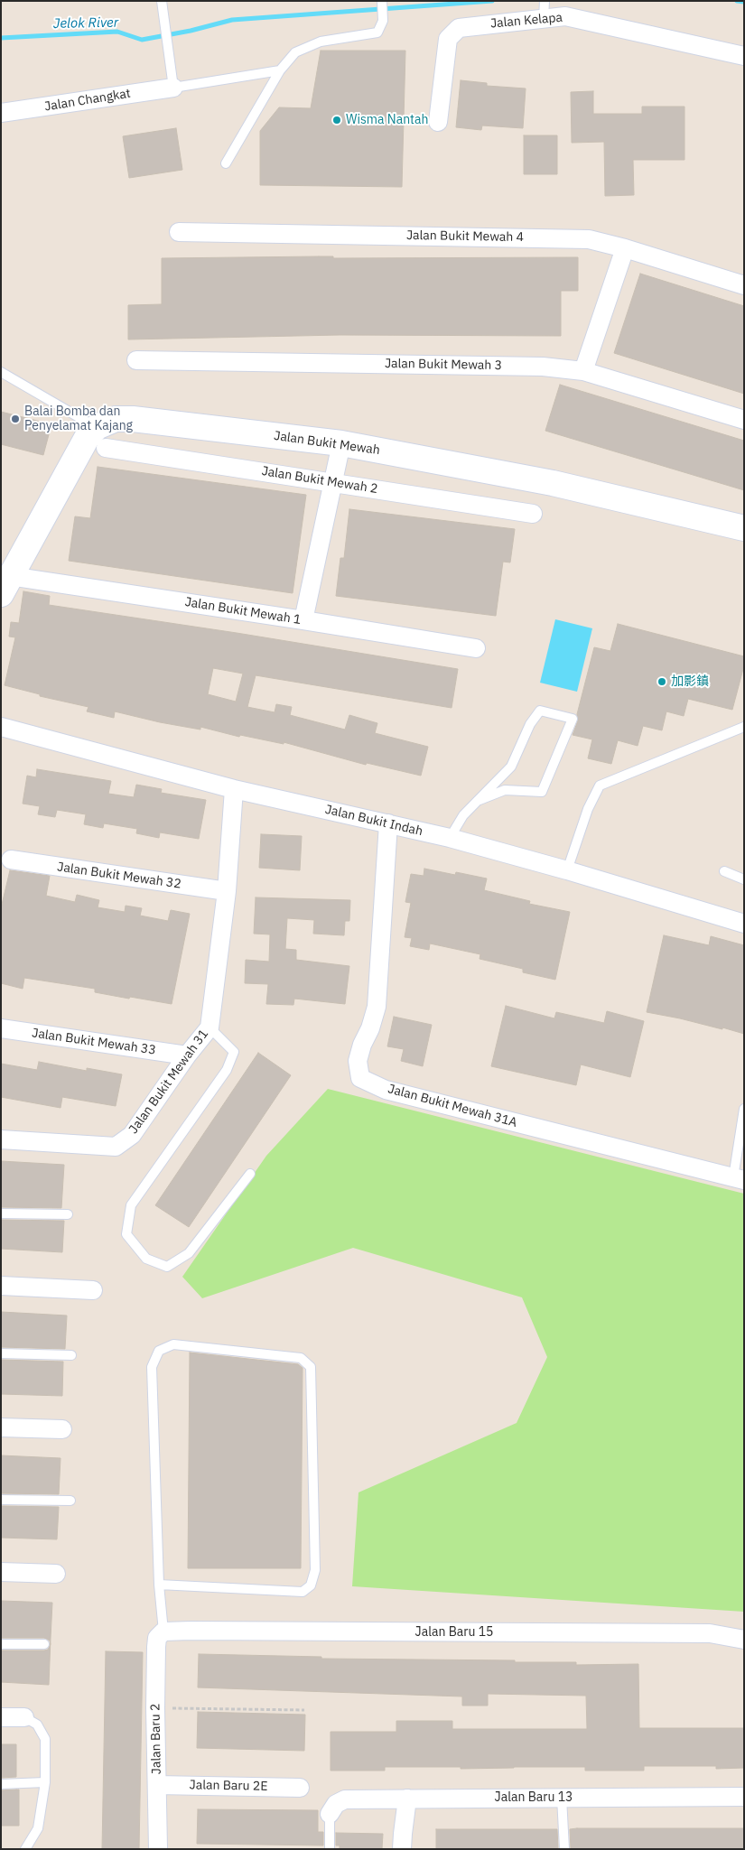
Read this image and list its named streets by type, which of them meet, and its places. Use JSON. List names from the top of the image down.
{
  "streets": {
    "street": [
      "Jalan Kelapa",
      "Jalan Changkat",
      "Jalan Bukit Mewah 4",
      "Jalan Bukit Mewah 3",
      "Jalan Bukit Mewah",
      "Jalan Bukit Mewah 2",
      "Jalan Bukit Mewah 1",
      "Jalan Bukit Indah",
      "Jalan Bukit Mewah 32",
      "Jalan Bukit Mewah 33",
      "Jalan Bukit Mewah 31",
      "Jalan Bukit Mewah 31A",
      "Jalan Baru 15",
      "Jalan Baru 2",
      "Jalan Baru 2E",
      "Jalan Baru 13"
    ]
  },
  "crossings": [
    ["Jalan Bukit Mewah", "Jalan Bukit Mewah 2"],
    ["Jalan Bukit Indah", "Jalan Bukit Mewah 31"],
    ["Jalan Bukit Indah", "Jalan Bukit Mewah 31A"],
    ["Jalan Bukit Mewah 32", "Jalan Bukit Mewah 31"],
    ["Jalan Bukit Mewah 33", "Jalan Bukit Mewah 31"],
    ["Jalan Baru 15", "Jalan Baru 2"],
    ["Jalan Baru 2", "Jalan Baru 2E"]
  ],
  "water": ["Jelok River"],
  "places": ["Wisma Nantah", "Balai Bomba dan Penyelamat Kajang", "加影鎮"]
}
